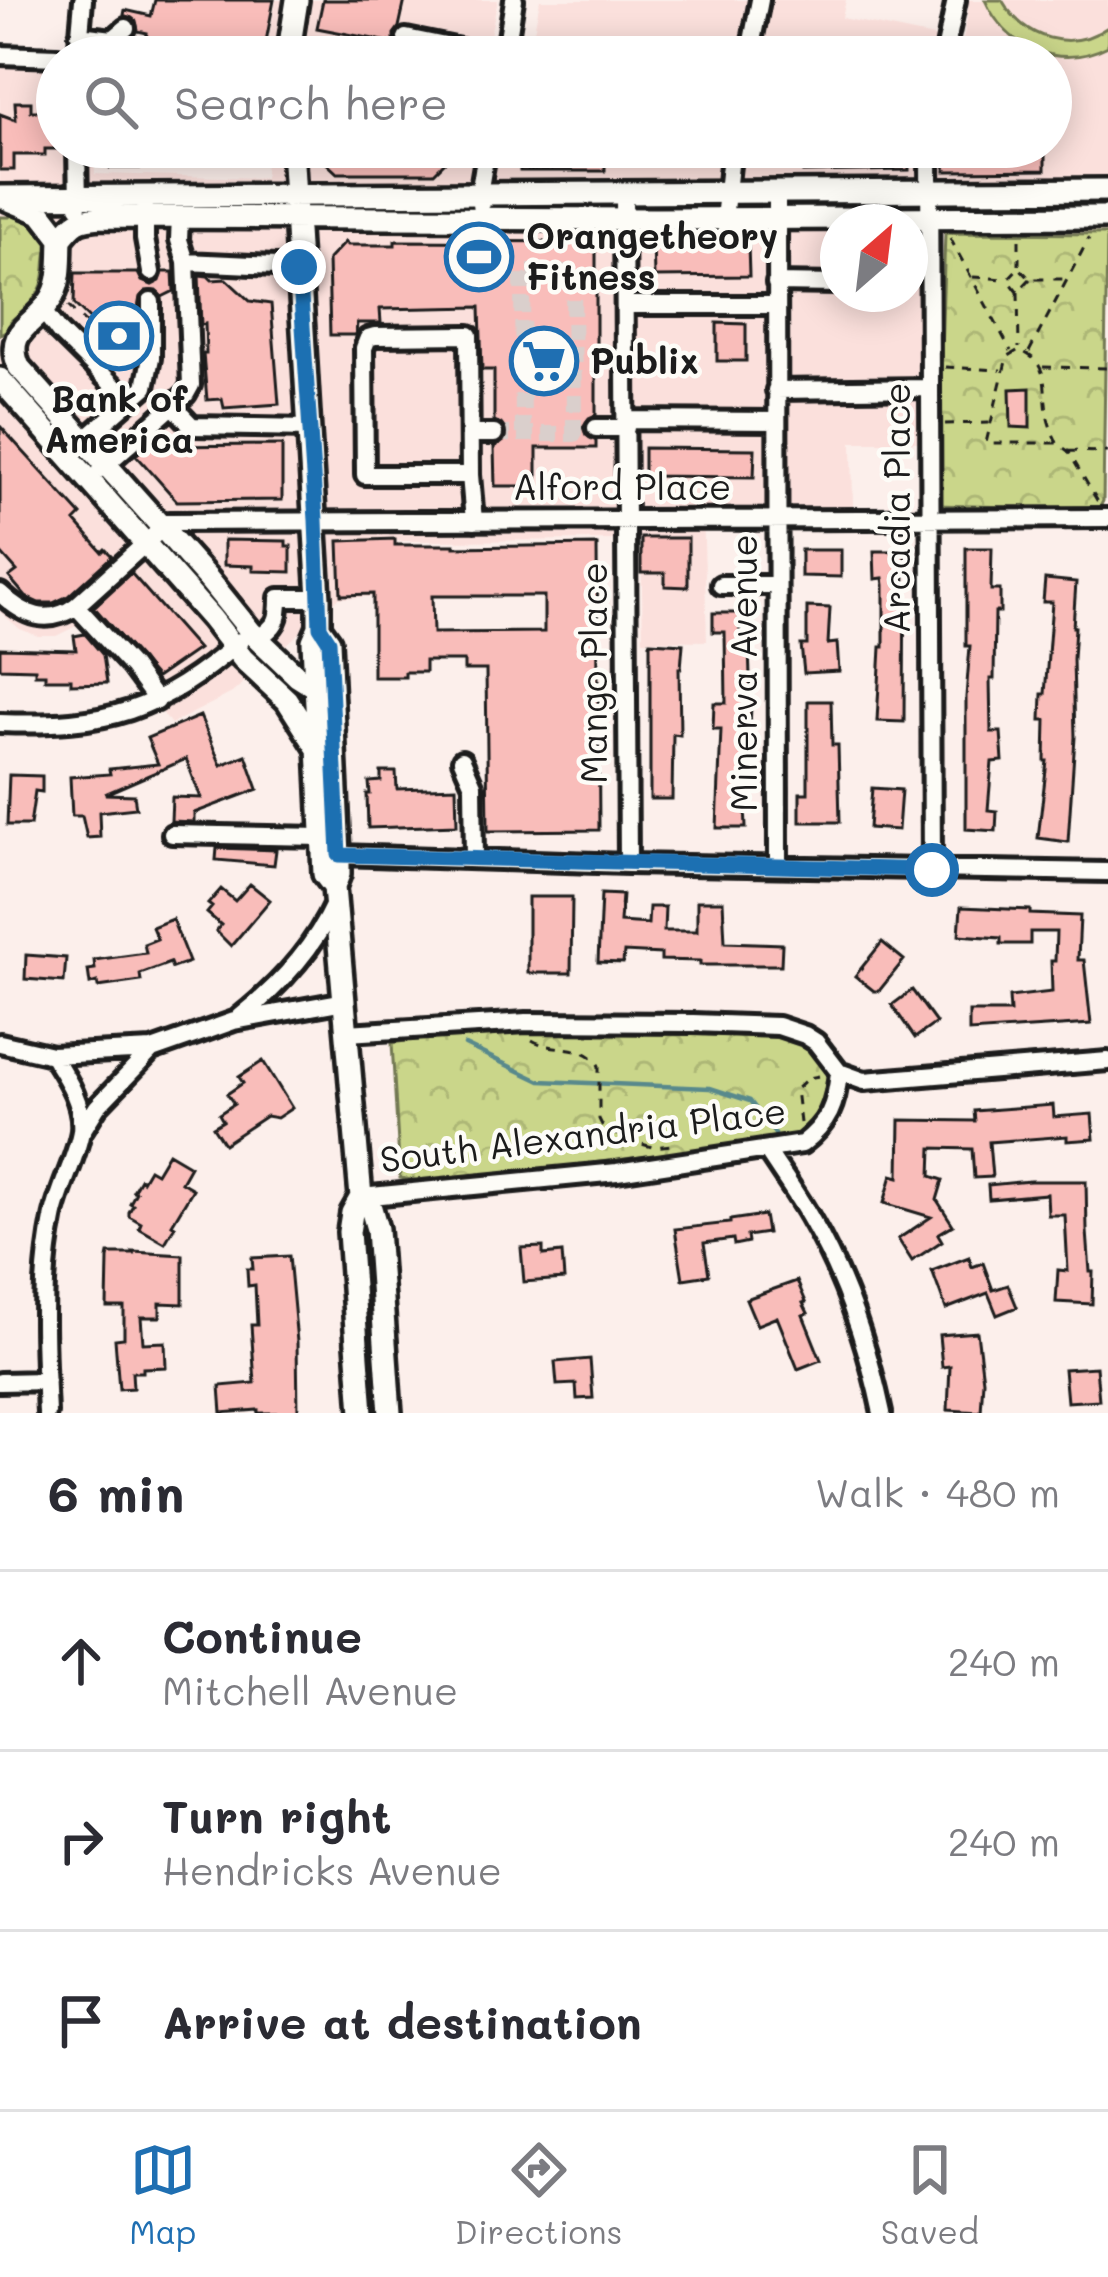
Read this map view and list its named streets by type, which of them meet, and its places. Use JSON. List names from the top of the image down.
{
  "streets": {
    "street": [
      "Alford Place",
      "Arcadia Place",
      "Mango Place",
      "Minerva Avenue",
      "South Alexandria Place"
    ]
  },
  "crossings": [
    ["Alford Place", "Arcadia Place"],
    ["Alford Place", "Mango Place"],
    ["Alford Place", "Minerva Avenue"]
  ],
  "places": {
    "sports": ["Orangetheory Fitness"],
    "bank": ["Bank of America"],
    "supermarket": ["Publix"]
  },
  "north": "top right",
  "page": {
    "search": "Search here",
    "heading": ["6 min", "Walk · 480 m"],
    "list": [
      ["Continue", "Mitchell Avenue", "240 m"],
      ["Turn right", "Hendricks Avenue", "240 m"],
      "Arrive at destination"
    ],
    "nav": ["Map", "Directions", "Saved"]
  }
}
